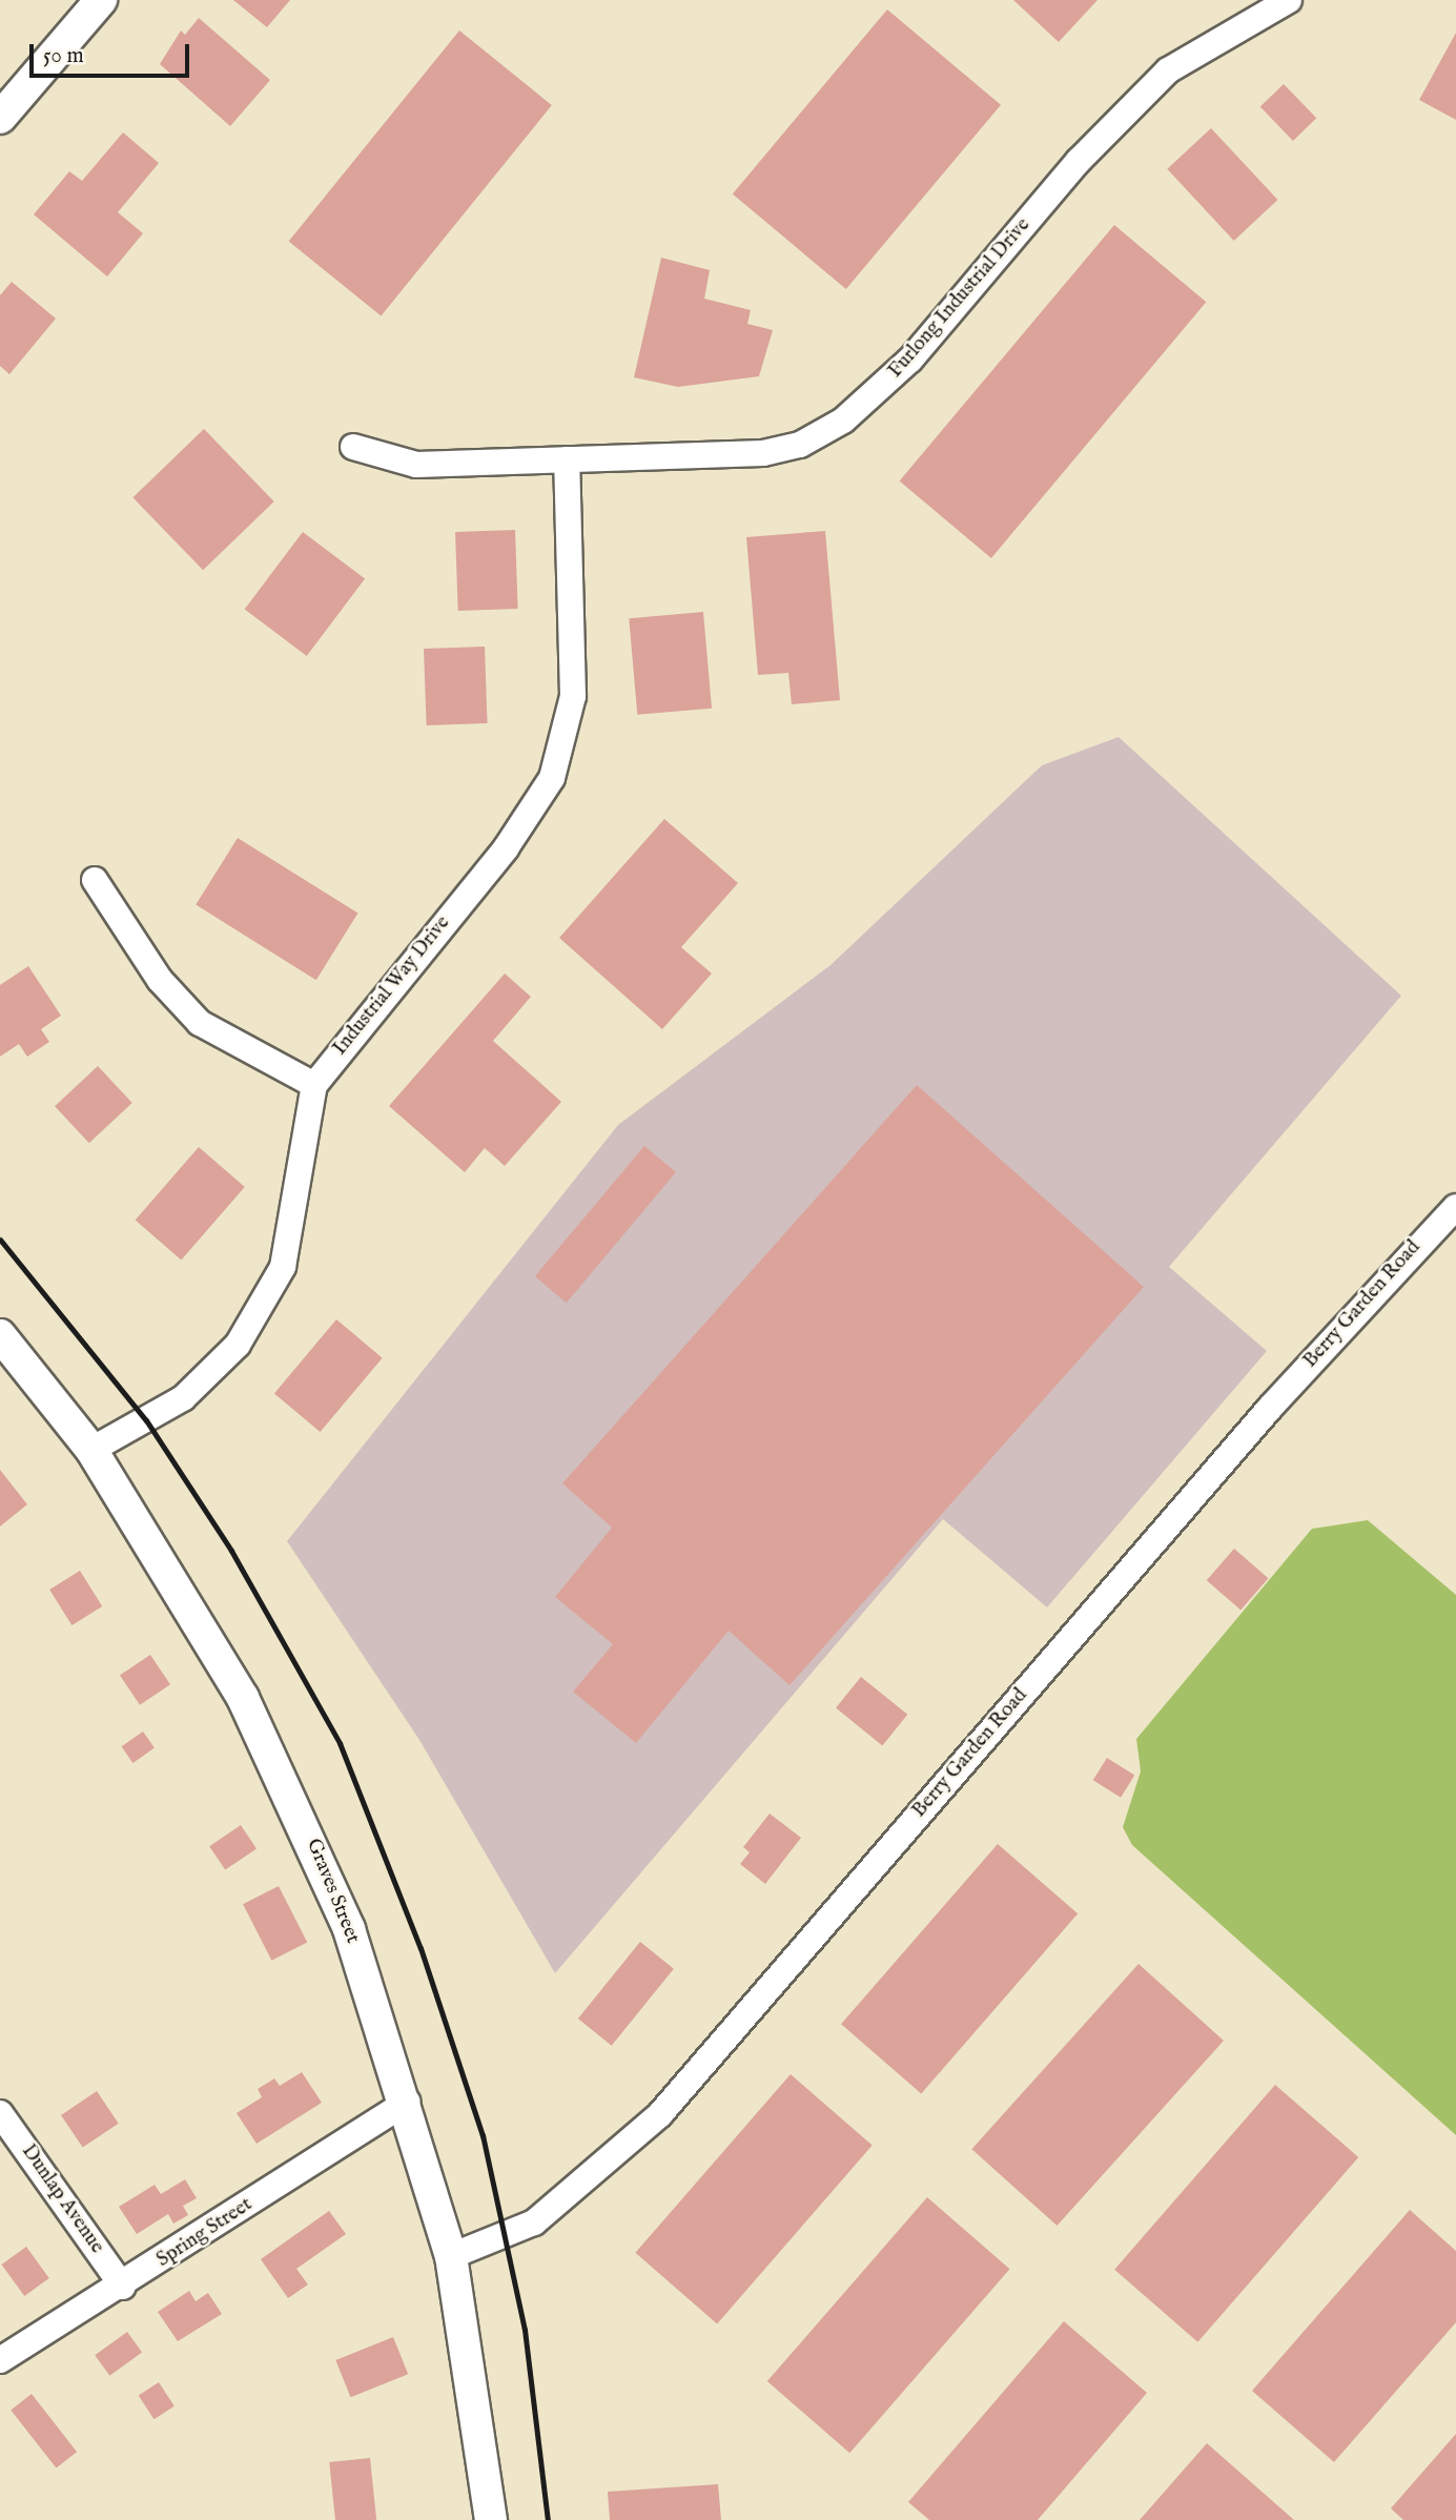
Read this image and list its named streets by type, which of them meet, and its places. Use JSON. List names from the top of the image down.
{
  "streets": {
    "street": [
      "Furlong Industrial Drive",
      "Industrial Way Drive",
      "Berry Garden Road",
      "Graves Street",
      "Dunlap Avenue",
      "Spring Street"
    ]
  },
  "crossings": [
    ["Furlong Industrial Drive", "Industrial Way Drive"],
    ["Industrial Way Drive", "Graves Street"],
    ["Berry Garden Road", "Graves Street"],
    ["Graves Street", "Spring Street"],
    ["Dunlap Avenue", "Spring Street"]
  ],
  "scale_bar": "50 m"
}
